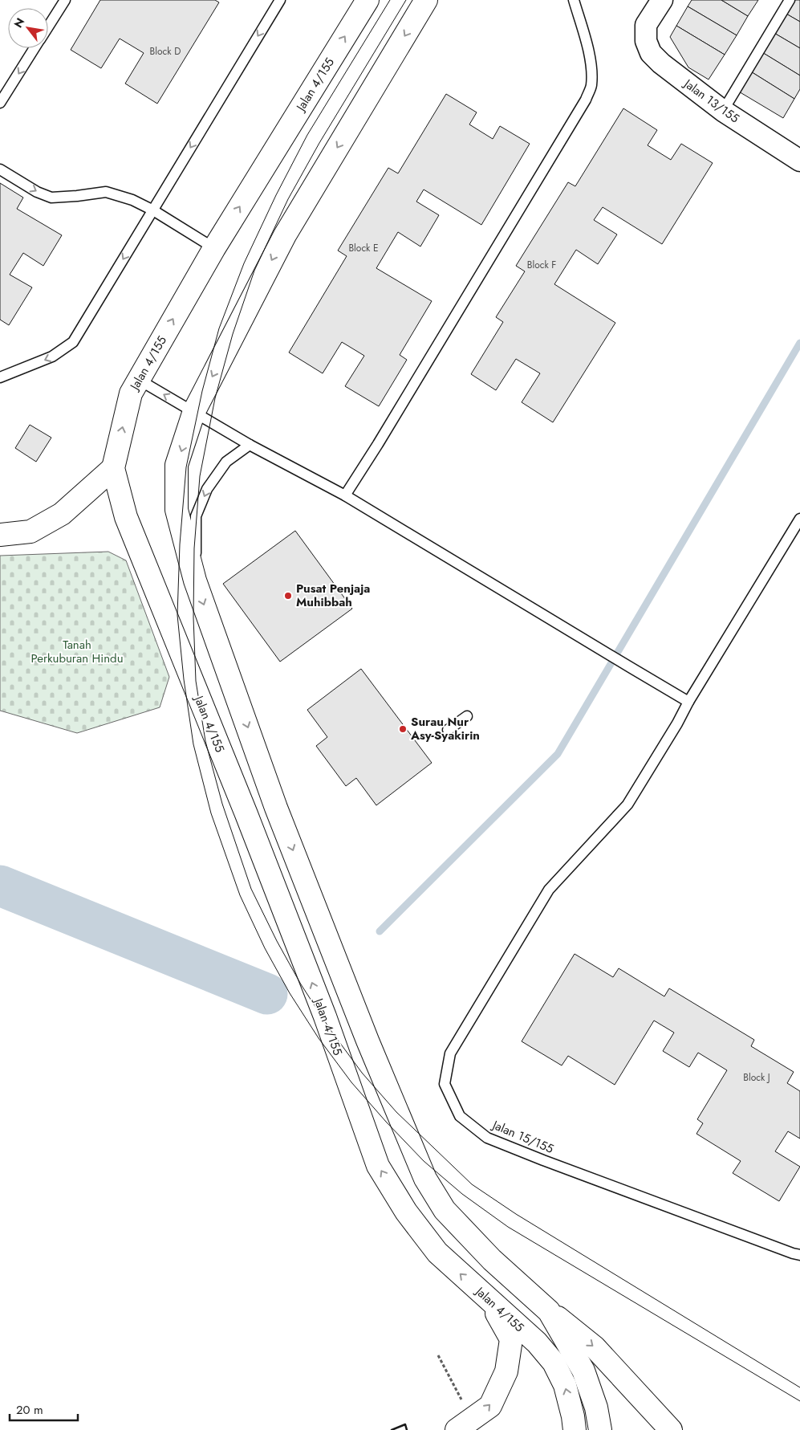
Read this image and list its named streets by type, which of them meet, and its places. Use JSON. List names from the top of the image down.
{
  "streets": {
    "street": ["Jalan 4/155", "Jalan 13/155"],
    "lane": ["Jalan 15/155"]
  },
  "parks": ["Tanah Perkuburan Hindu"],
  "places": ["Pusat Penjaja Muhibbah", "Surau Nur Asy-Syakirin"],
  "house_numbers": [
    "Block D",
    "Block E",
    "Block F",
    "Block J"
  ],
  "scale_bar": "20 m",
  "north": "top left"
}
